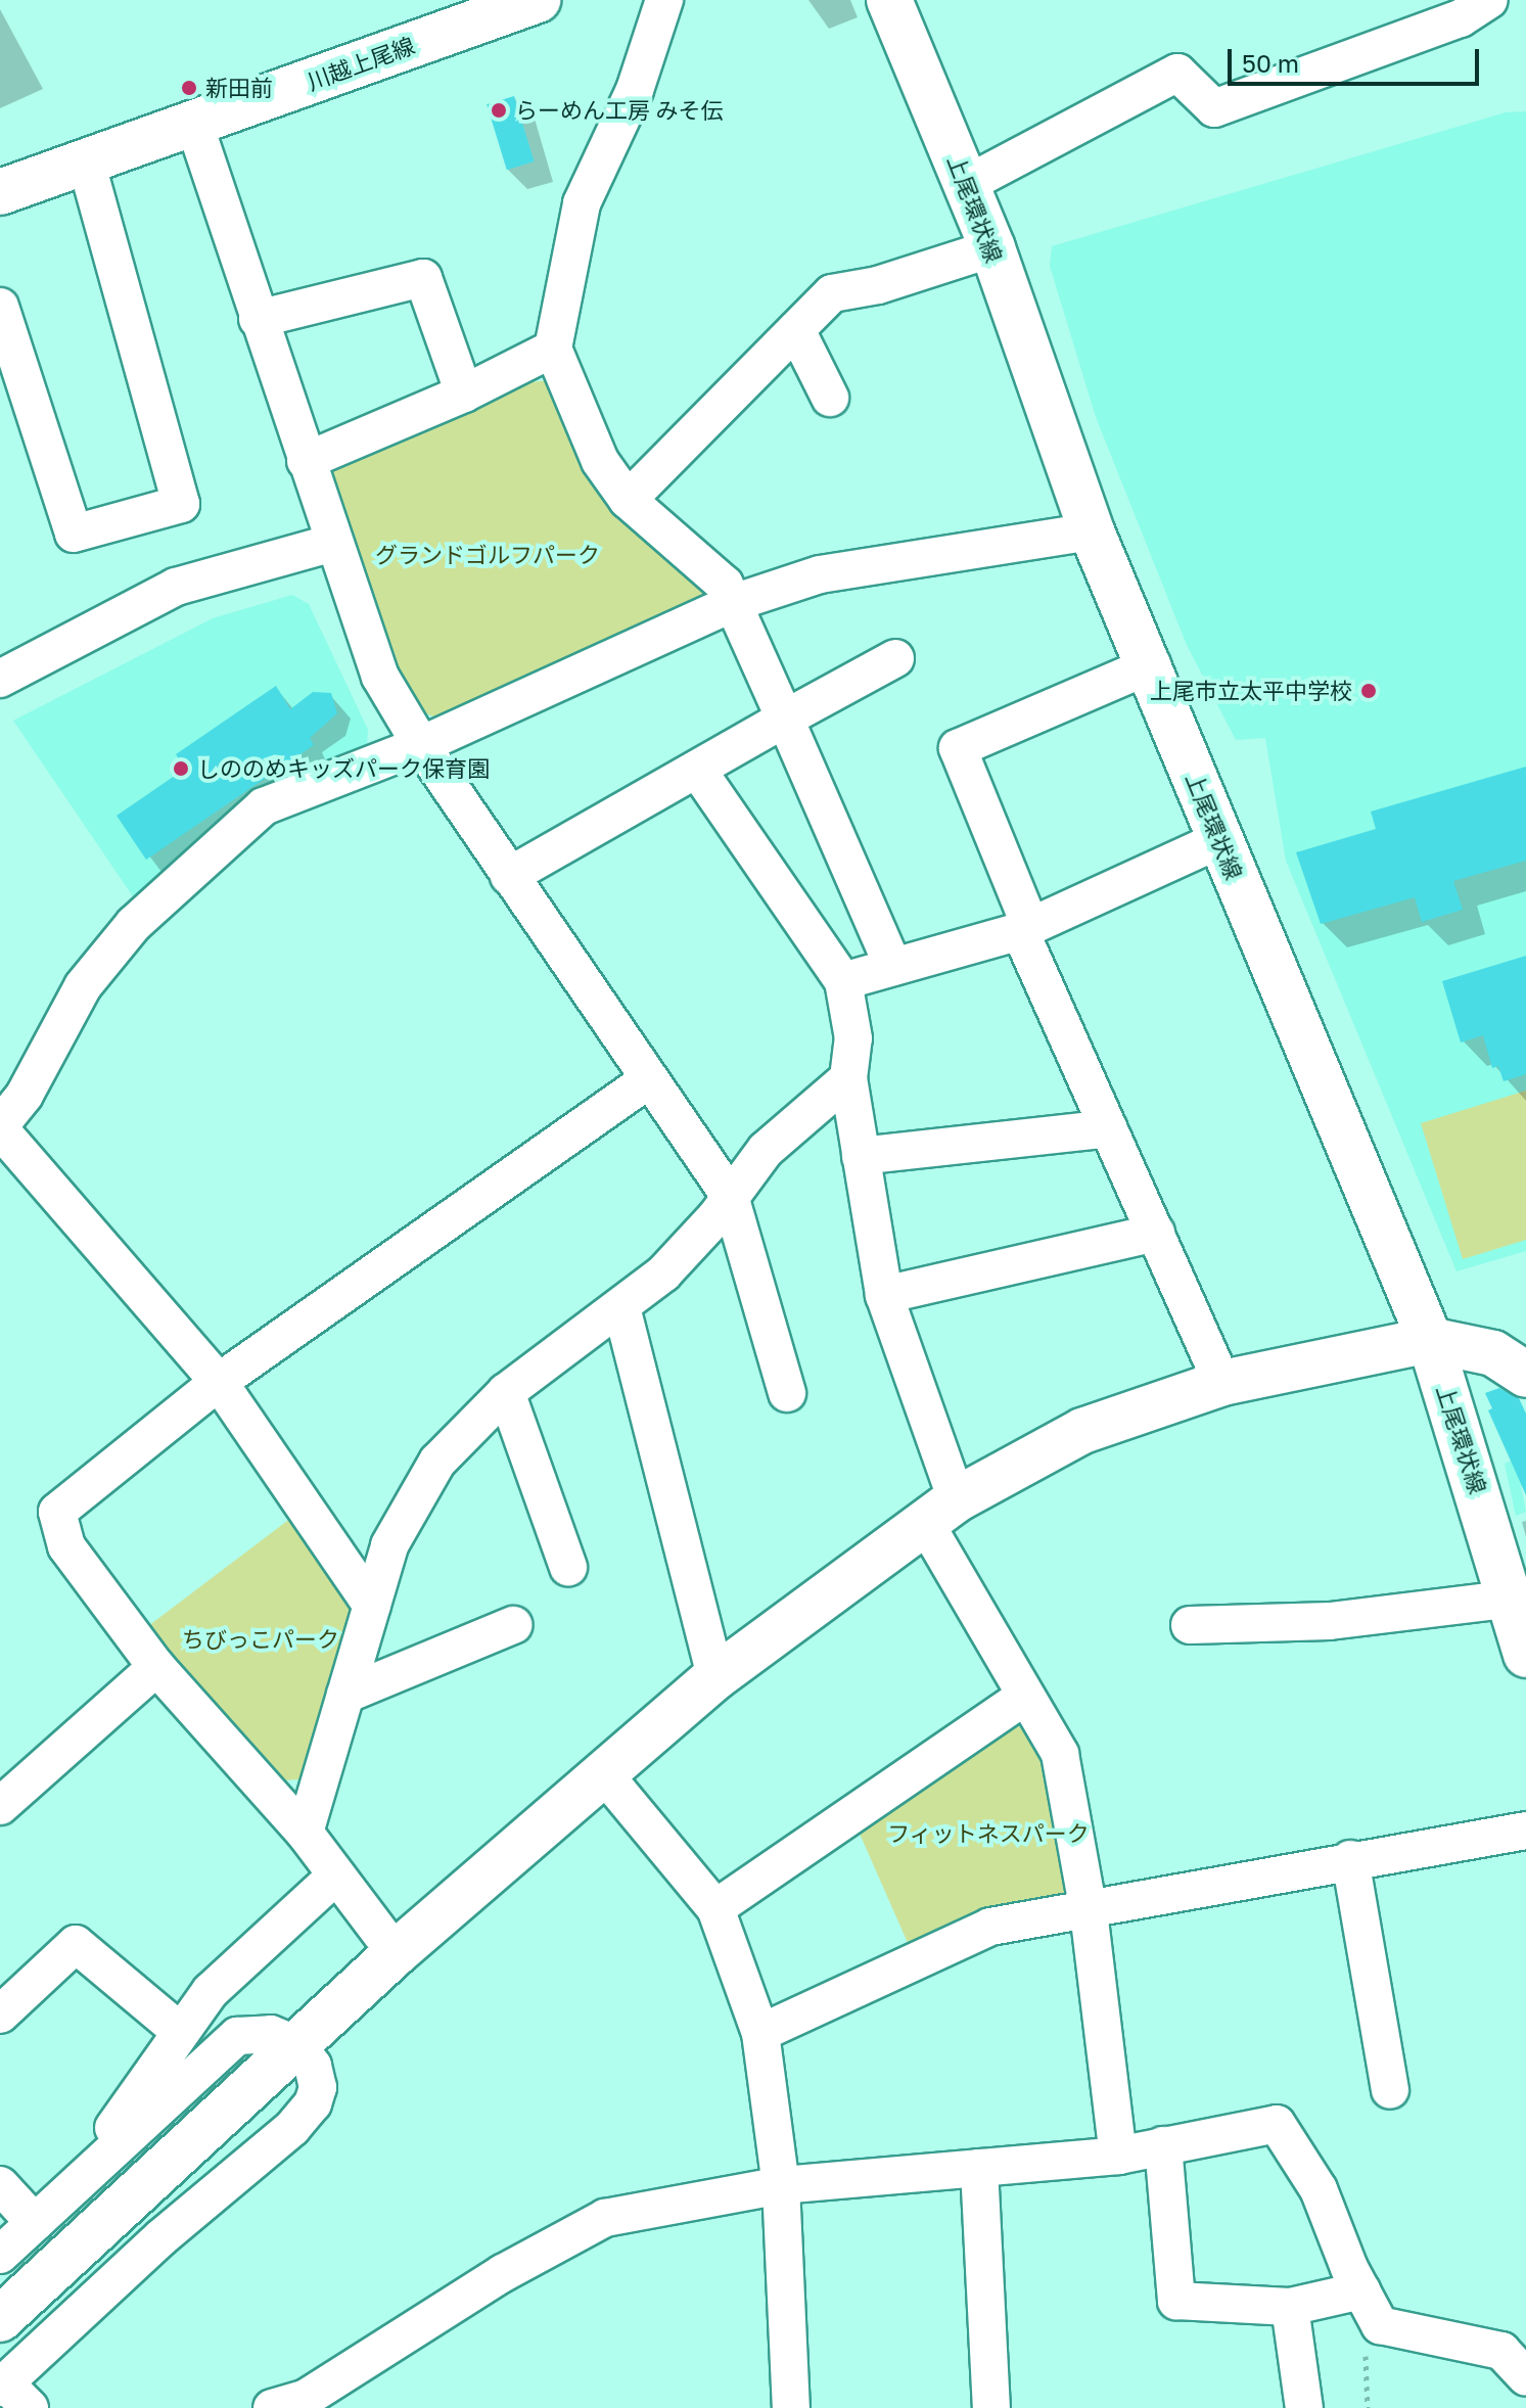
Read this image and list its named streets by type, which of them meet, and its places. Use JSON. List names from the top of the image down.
{
  "streets": {
    "main road": ["川越上尾線", "上尾環状線"]
  },
  "parks": ["グランドゴルフパーク", "ちびっこパーク", "フィットネスパーク"],
  "places": [
    "新田前",
    "らーめん工房 みそ伝",
    "上尾市立太平中学校",
    "しののめキッズパーク保育園"
  ],
  "scale_bar": "50 m"
}
